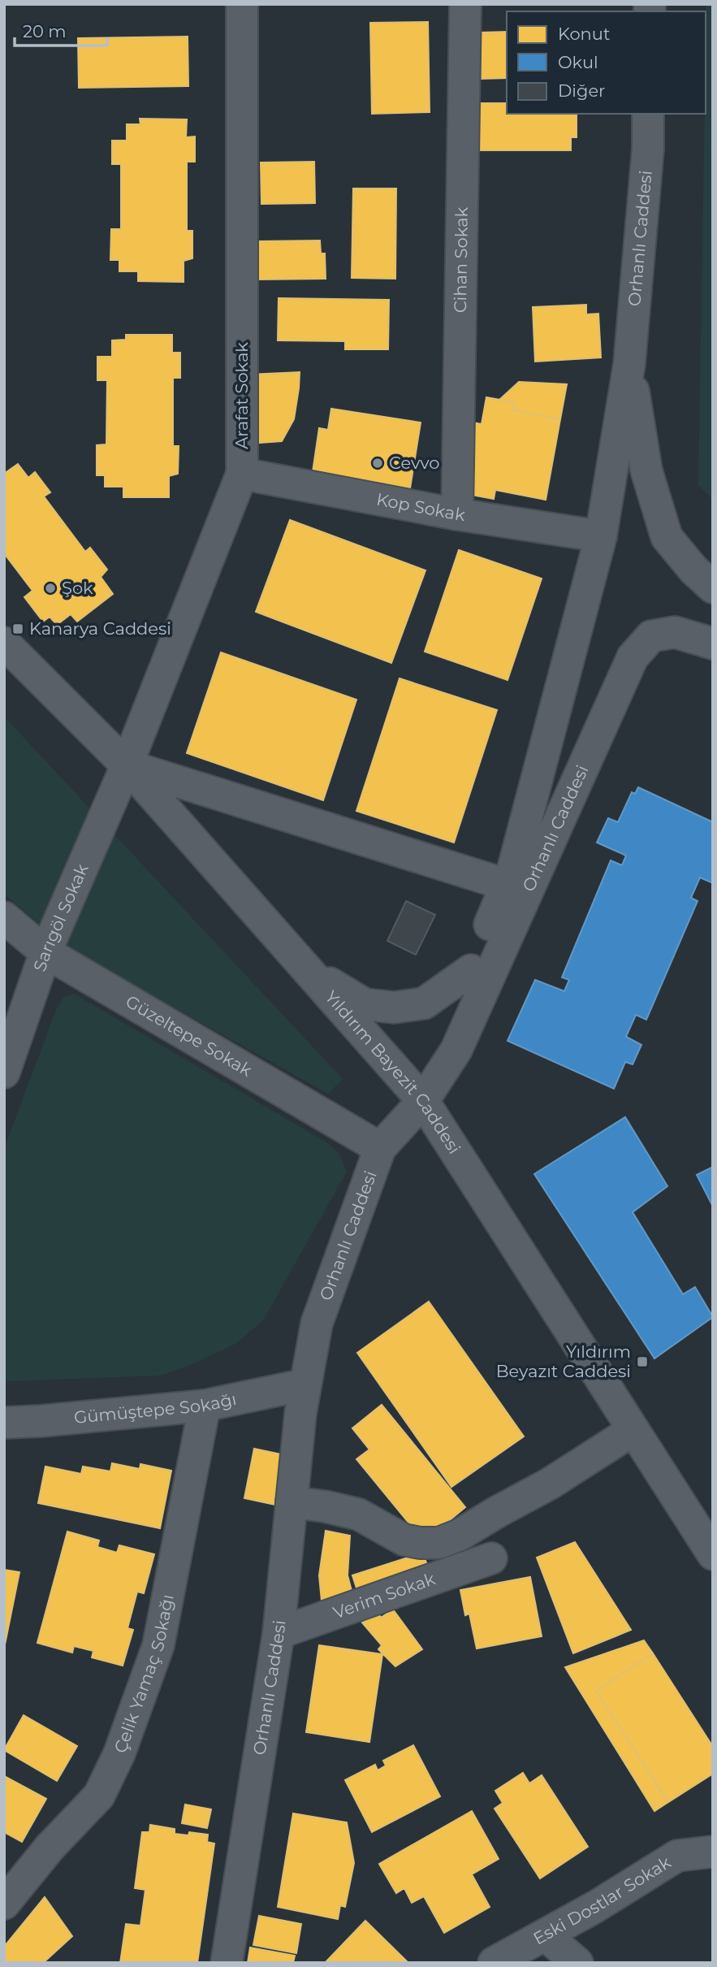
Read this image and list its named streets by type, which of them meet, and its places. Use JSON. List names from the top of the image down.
{
  "streets": {
    "street": [
      "Orhanlı Caddesi",
      "Cihan Sokak",
      "Arafat Sokak",
      "Kop Sokak",
      "Sarıgöl Sokak",
      "Güzeltepe Sokak",
      "Yıldırım Bayezit Caddesi",
      "Gümüştepe Sokağı",
      "Verim Sokak",
      "Çelik Yamaç Sokağı",
      "Eski Dostlar Sokak"
    ]
  },
  "crossings": [
    ["Orhanlı Caddesi", "Güzeltepe Sokak"],
    ["Orhanlı Caddesi", "Yıldırım Bayezit Caddesi"],
    ["Orhanlı Caddesi", "Gümüştepe Sokağı"],
    ["Orhanlı Caddesi", "Verim Sokak"],
    ["Cihan Sokak", "Kop Sokak"],
    ["Arafat Sokak", "Kop Sokak"],
    ["Arafat Sokak", "Sarıgöl Sokak"],
    ["Arafat Sokak", "Yıldırım Bayezit Caddesi"],
    ["Sarıgöl Sokak", "Güzeltepe Sokak"],
    ["Sarıgöl Sokak", "Yıldırım Bayezit Caddesi"],
    ["Gümüştepe Sokağı", "Çelik Yamaç Sokağı"]
  ],
  "places": {
    "other": ["Cevvo", "Şok"],
    "transit": ["Kanarya Caddesi", "Yıldırım Beyazıt Caddesi"]
  },
  "legend": ["Konut", "Okul", "Diğer"],
  "scale_bar": "20 m"
}
